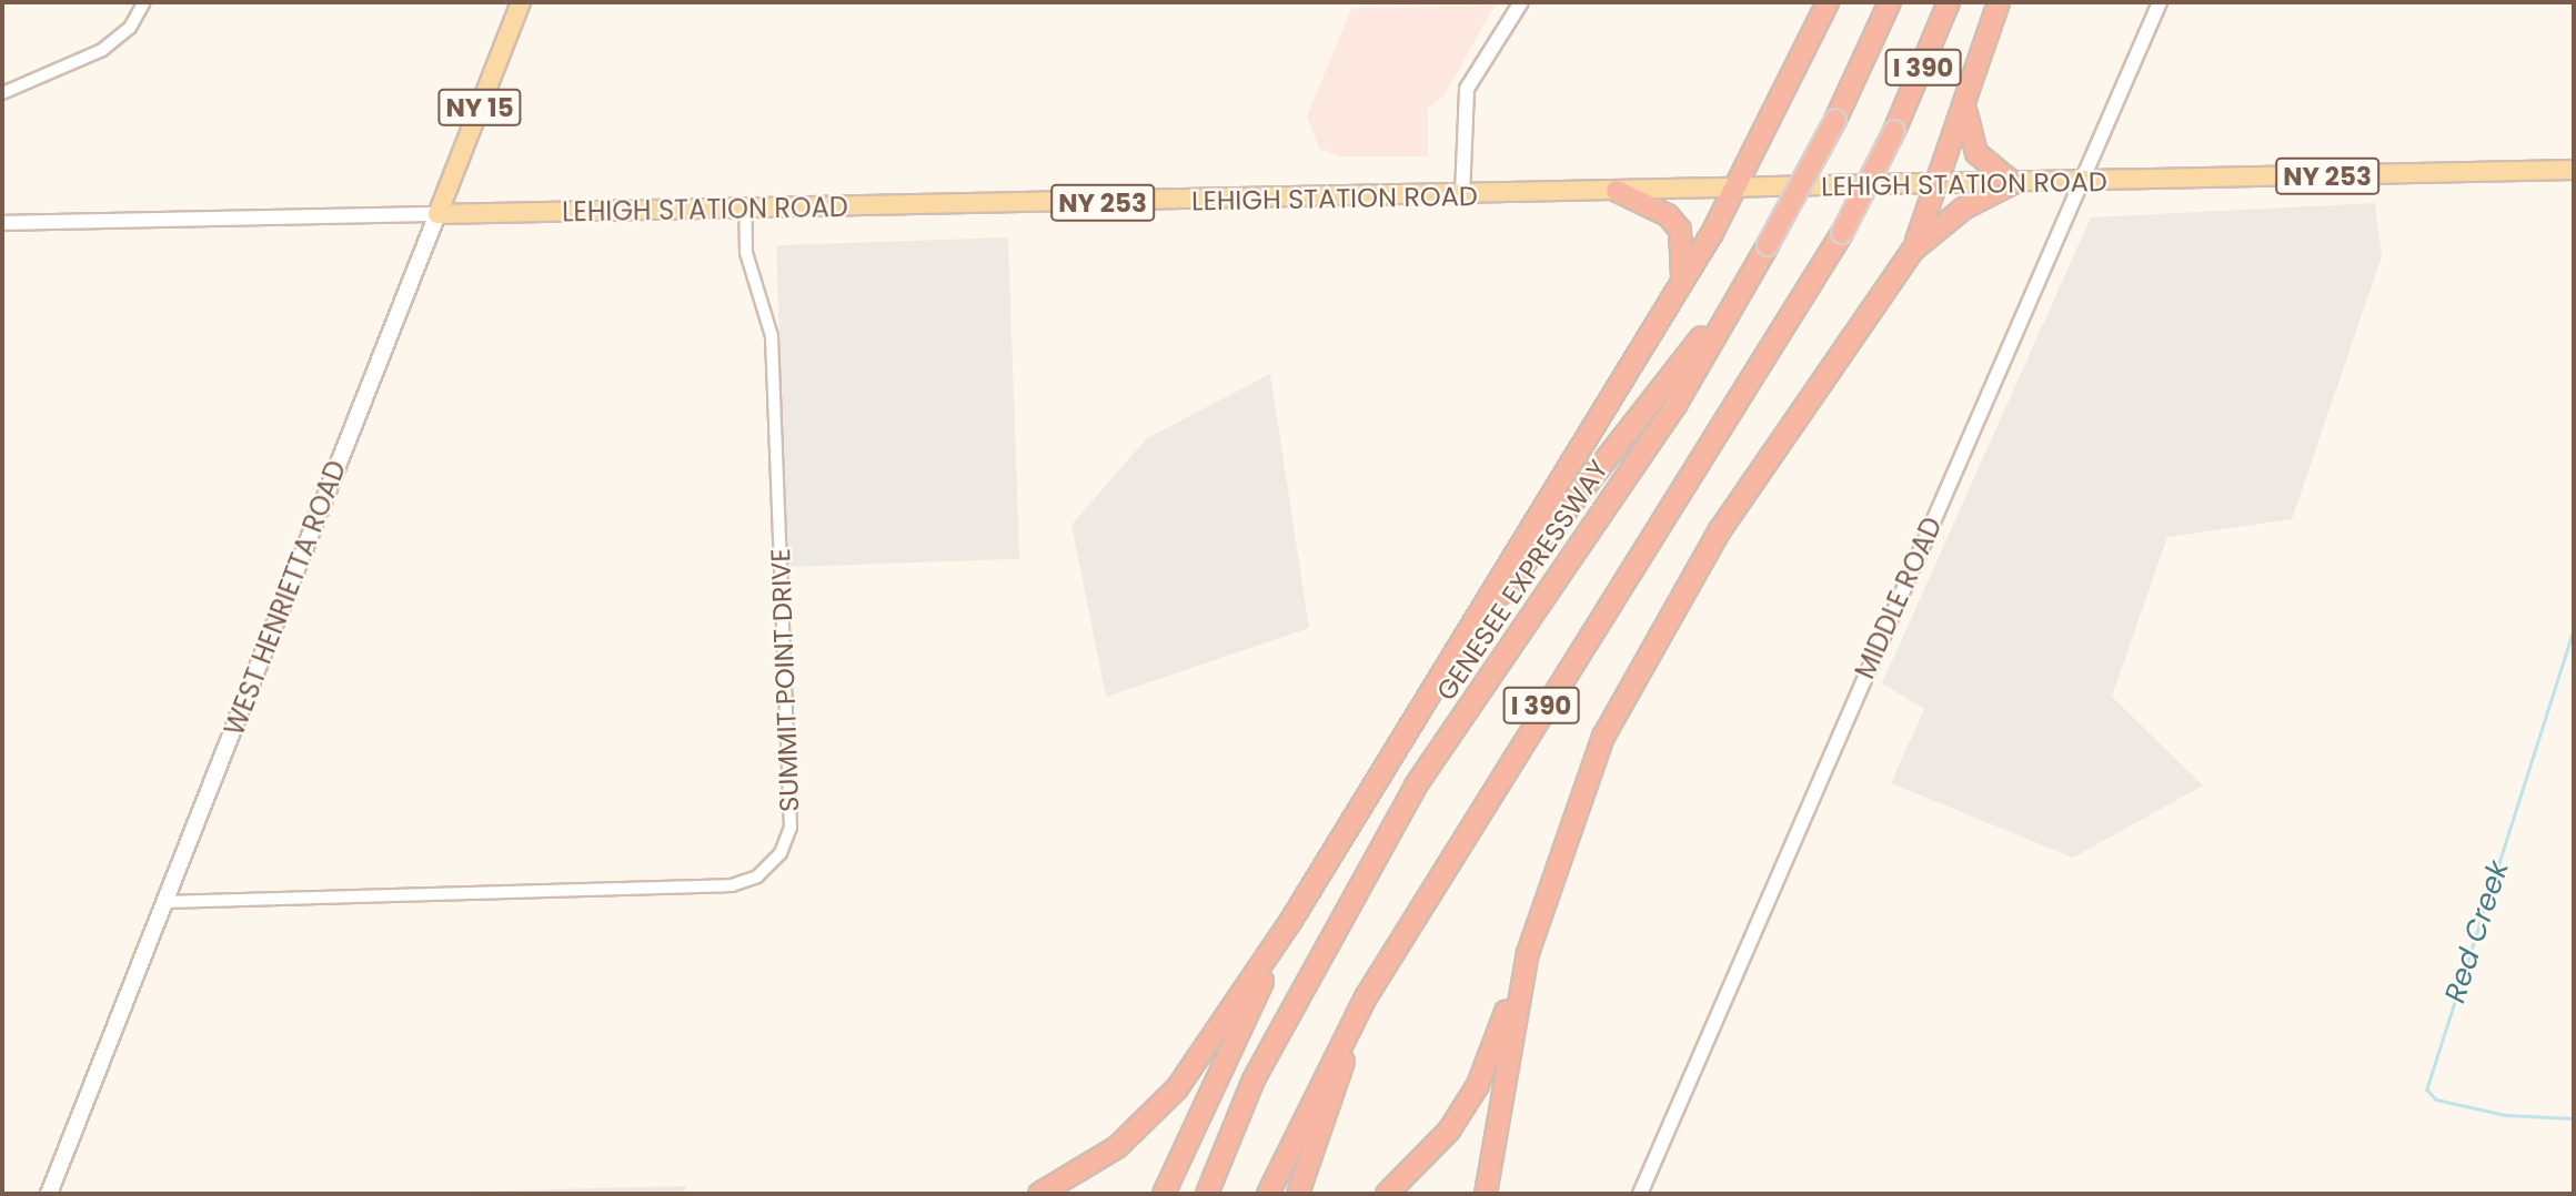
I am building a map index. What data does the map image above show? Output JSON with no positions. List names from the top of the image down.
{
  "streets": {
    "highway": ["I 390", "GENESEE EXPRESSWAY"],
    "main road": [
      "NY 15",
      "NY 253",
      "LEHIGH STATION ROAD",
      "WEST HENRIETTA ROAD"
    ],
    "street": ["MIDDLE ROAD", "SUMMIT POINT DRIVE"]
  },
  "crossings": [
    ["LEHIGH STATION ROAD", "WEST HENRIETTA ROAD"],
    ["LEHIGH STATION ROAD", "MIDDLE ROAD"],
    ["LEHIGH STATION ROAD", "SUMMIT POINT DRIVE"],
    ["WEST HENRIETTA ROAD", "SUMMIT POINT DRIVE"]
  ],
  "water": ["Red Creek"]
}
